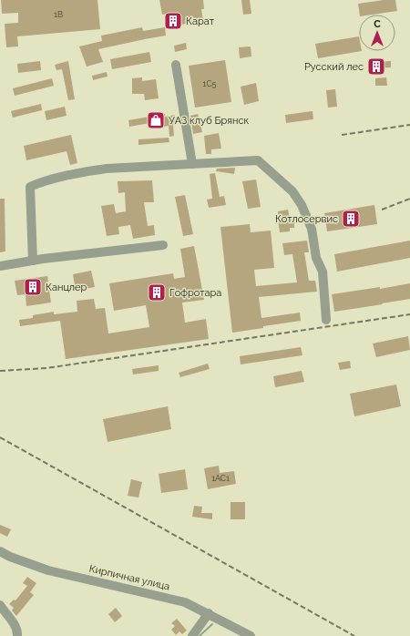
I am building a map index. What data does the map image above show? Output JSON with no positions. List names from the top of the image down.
{
  "streets": {
    "street": ["Кирпичная улица"]
  },
  "places": {
    "building": [
      "Карат",
      "Русский лес",
      "Котлосервис",
      "Канцлер",
      "Гофротара"
    ],
    "shop": ["УАЗ клуб Брянск"]
  },
  "house_numbers": ["1В", "1С5", "1АС1"],
  "north": "top"
}
